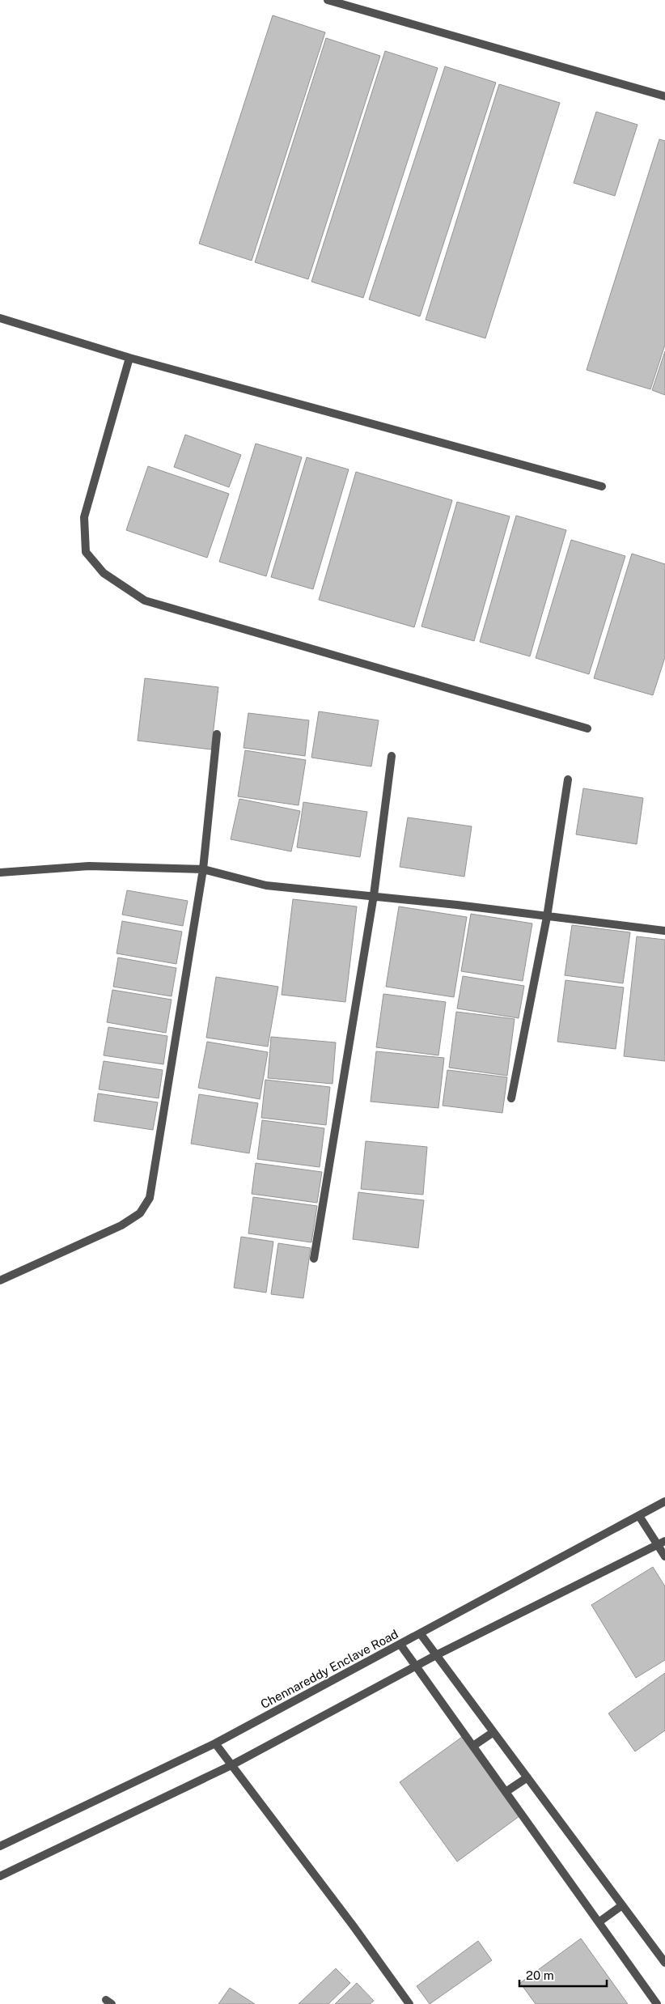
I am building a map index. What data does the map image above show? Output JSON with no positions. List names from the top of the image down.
{
  "streets": {
    "street": ["Chennareddy Enclave Road"]
  },
  "scale_bar": "20 m"
}
